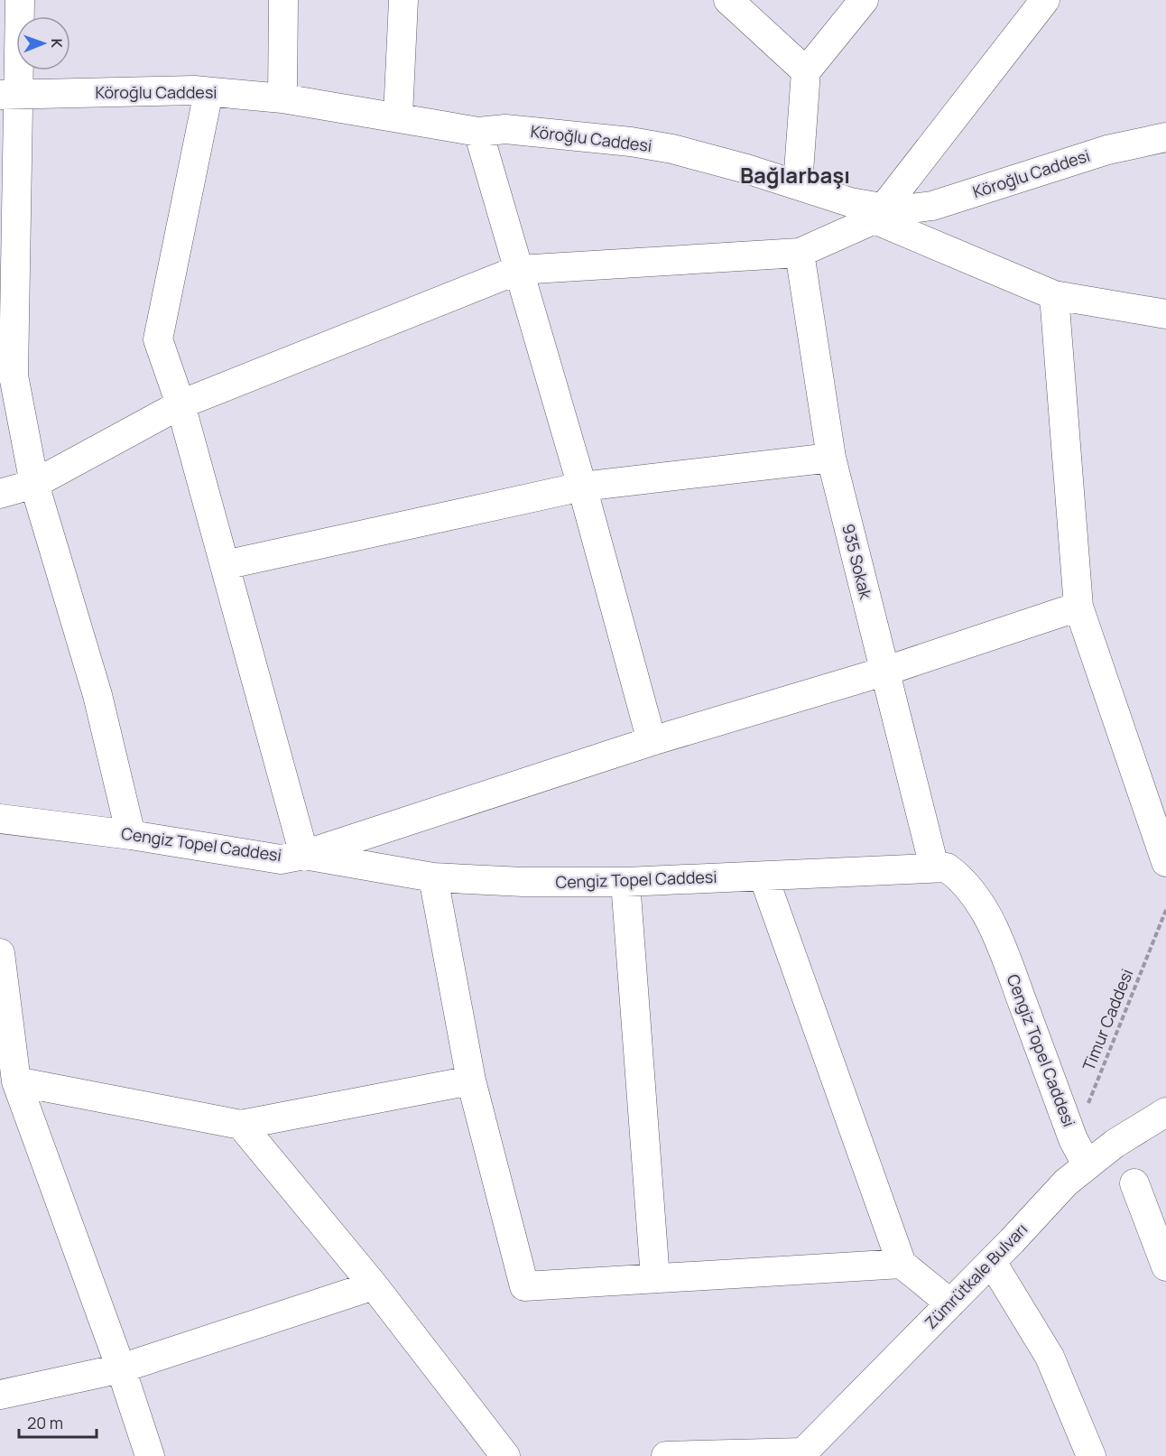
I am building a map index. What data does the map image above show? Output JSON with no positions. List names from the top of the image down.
{
  "streets": {
    "street": [
      "Köroğlu Caddesi",
      "935 Sokak",
      "Cengiz Topel Caddesi",
      "Zümrütkale Bulvarı"
    ],
    "path": ["Timur Caddesi"]
  },
  "crossings": [
    ["935 Sokak", "Cengiz Topel Caddesi"],
    ["Cengiz Topel Caddesi", "Timur Caddesi"],
    ["Cengiz Topel Caddesi", "Zümrütkale Bulvarı"]
  ],
  "districts": ["Bağlarbaşı"],
  "scale_bar": "20 m",
  "north": "right"
}
